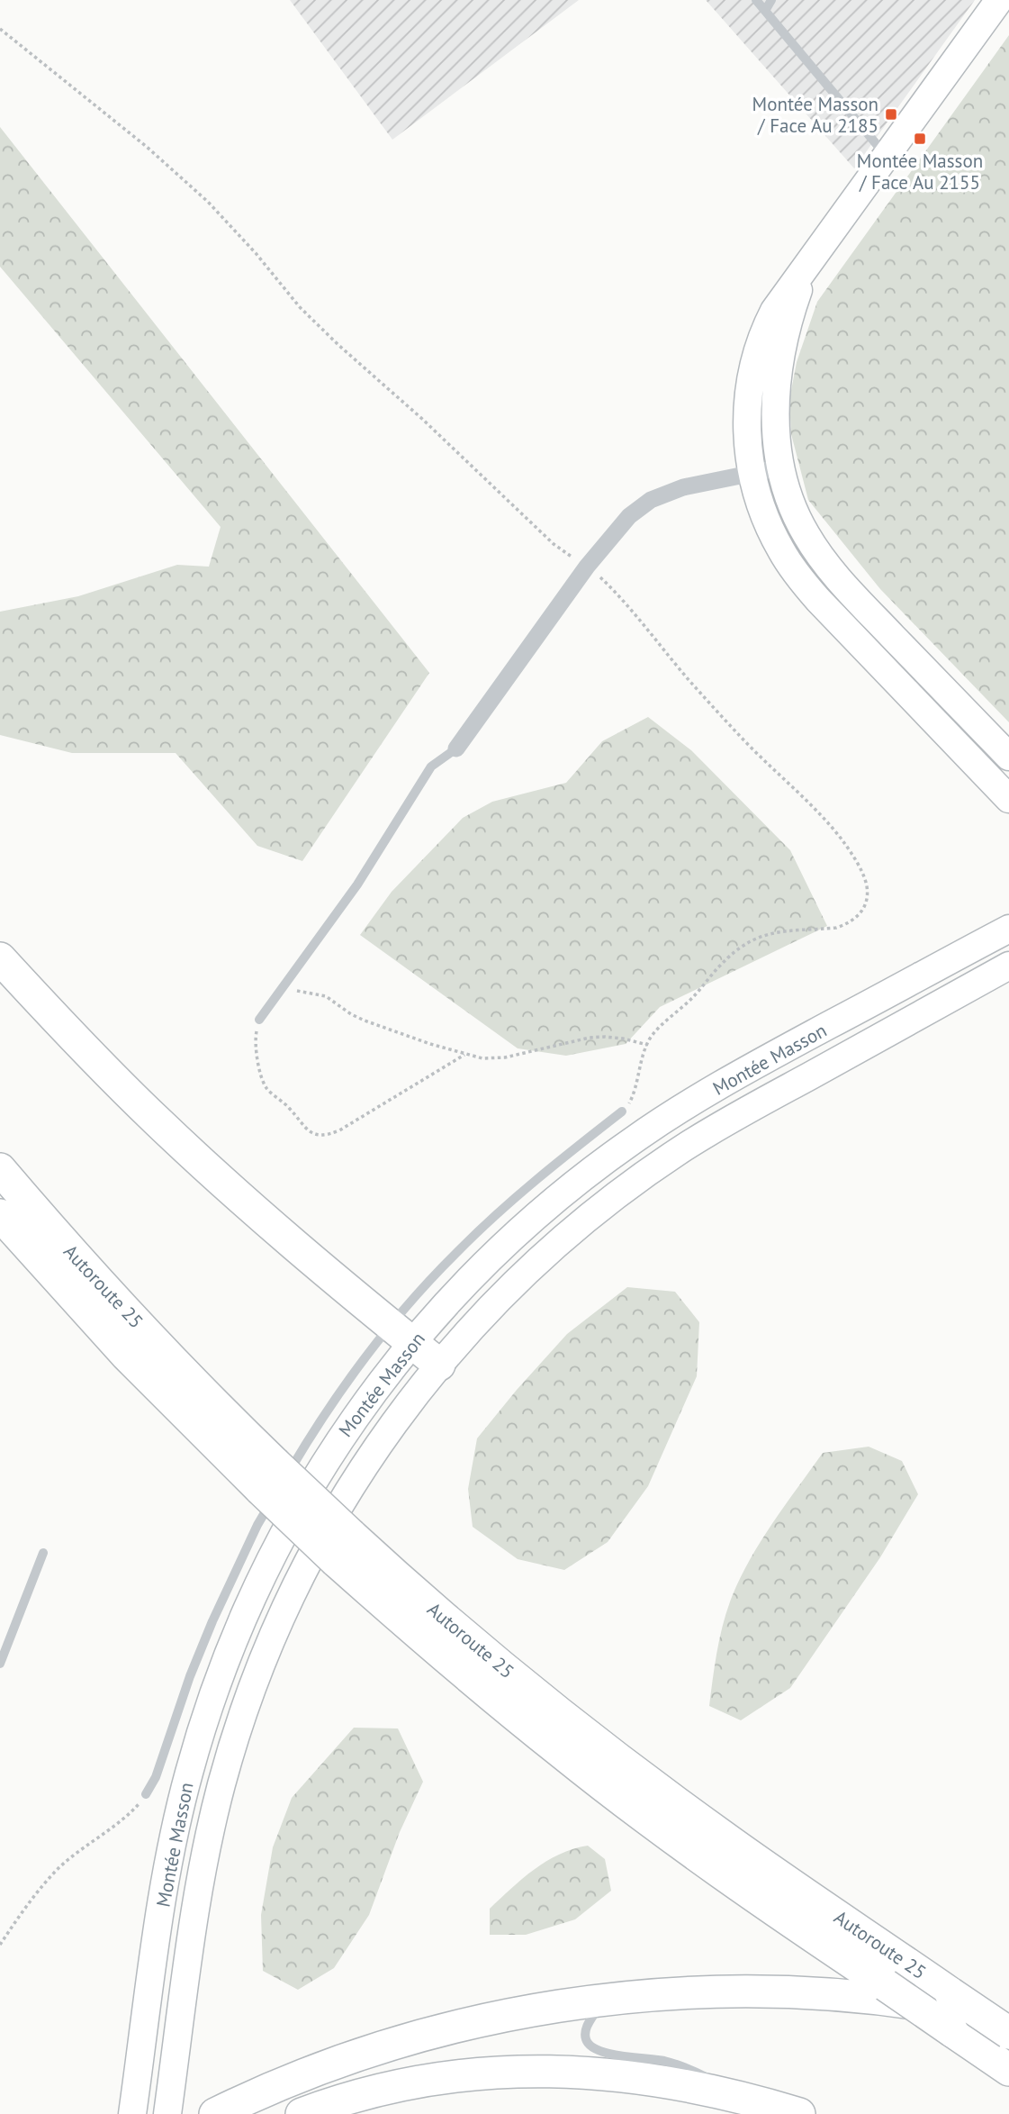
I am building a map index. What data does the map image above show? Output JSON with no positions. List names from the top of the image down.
{
  "streets": {
    "highway": ["Autoroute 25"],
    "main road": ["Montée Masson"]
  },
  "places": {
    "transit": ["Montée Masson / Face Au 2185", "Montée Masson / Face Au 2155"]
  }
}
